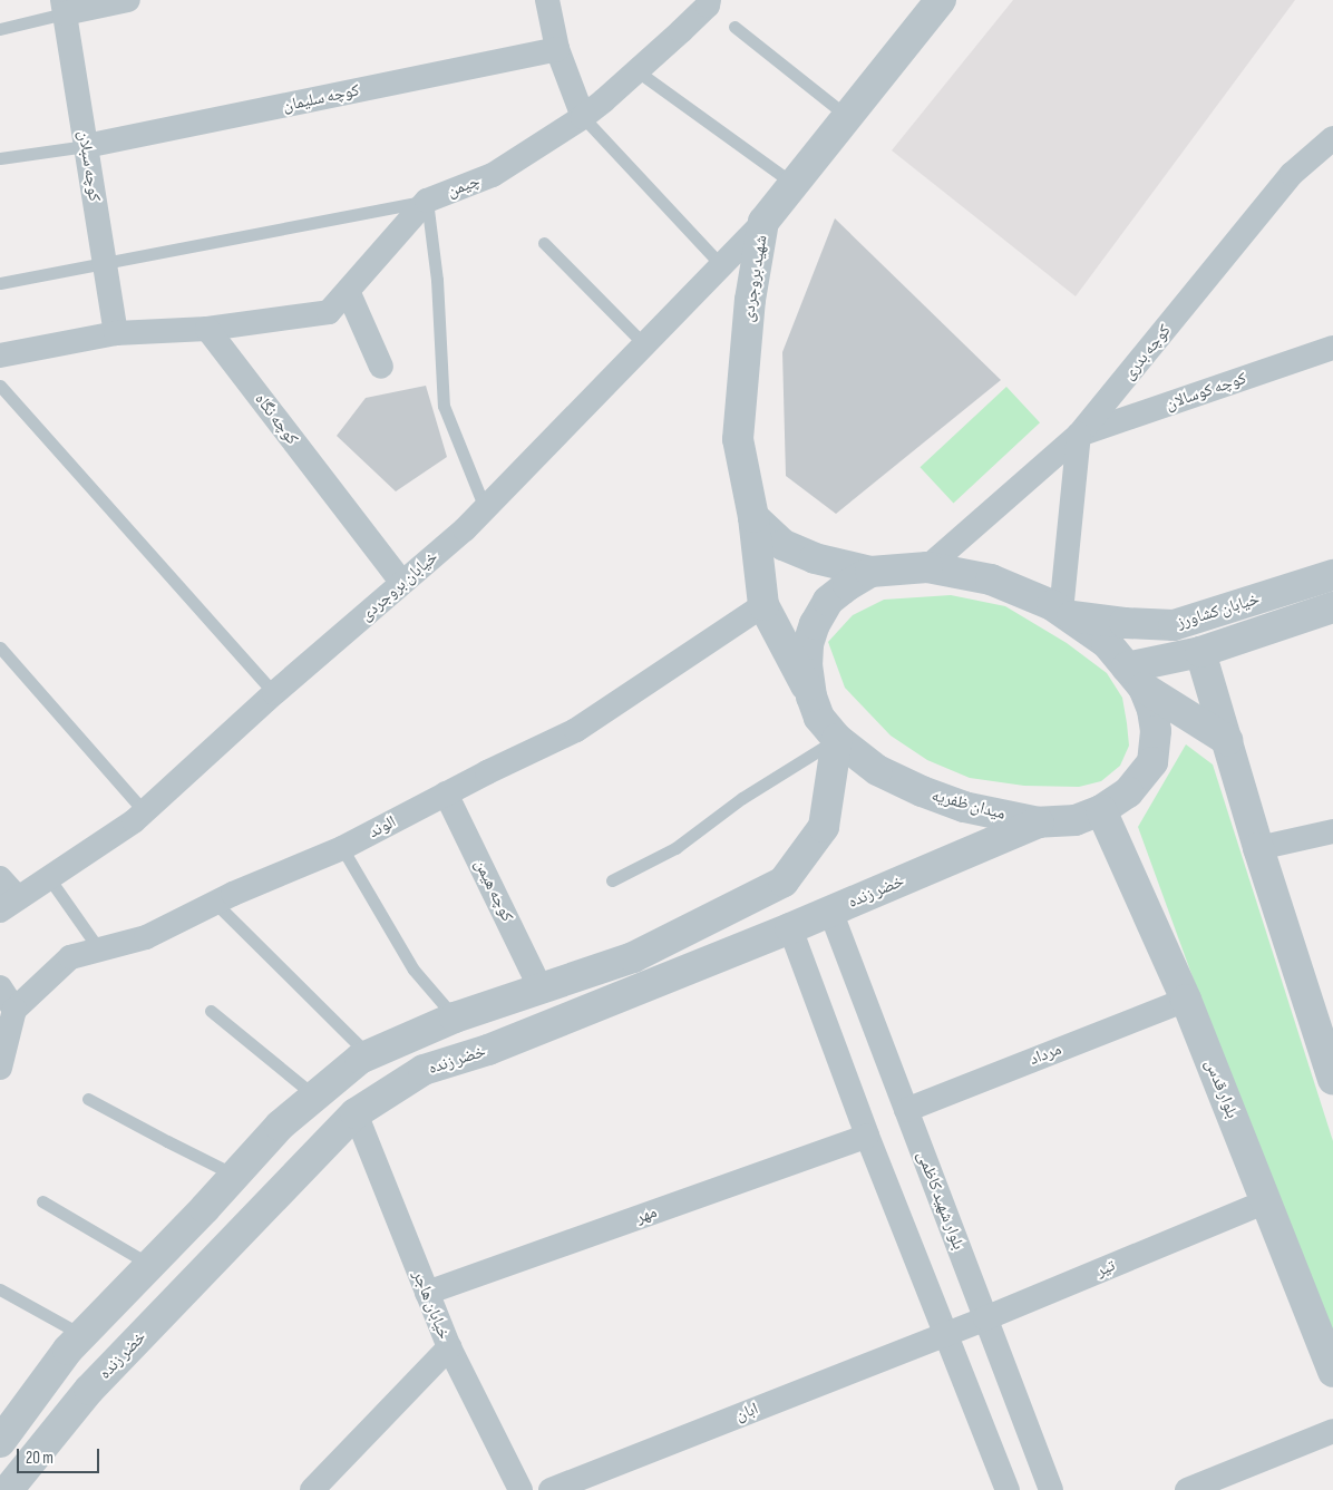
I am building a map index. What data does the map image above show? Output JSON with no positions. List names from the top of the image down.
{
  "streets": {
    "street": [
      "کوچه سلیمان",
      "کوچه سبلان",
      "چیمن",
      "شهید بروجردی",
      "کوچه بدری",
      "کوچه کوسالان",
      "کوچه نگاه",
      "خیابان بروجردی",
      "خیابان کشاورز",
      "میدان ظفریه",
      "الوند",
      "کوچه هیمن",
      "خضر زنده",
      "مرداد",
      "بلوار قدس",
      "بلوار شهید کاظمی",
      "مهر",
      "تیر",
      "خیابان هاجر",
      "ابان"
    ]
  },
  "crossings": [
    ["کوچه سلیمان", "کوچه سبلان"],
    ["چیمن", "کوچه نگاه"],
    ["شهید بروجردی", "خیابان بروجردی"],
    ["شهید بروجردی", "الوند"],
    ["کوچه بدری", "کوچه کوسالان"],
    ["کوچه نگاه", "خیابان بروجردی"],
    ["خیابان کشاورز", "میدان ظفریه"],
    ["میدان ظفریه", "خضر زنده"],
    ["میدان ظفریه", "بلوار قدس"],
    ["الوند", "کوچه هیمن"],
    ["خضر زنده", "بلوار شهید کاظمی"],
    ["خضر زنده", "خیابان هاجر"],
    ["مرداد", "بلوار قدس"],
    ["مرداد", "بلوار شهید کاظمی"],
    ["بلوار قدس", "تیر"],
    ["بلوار شهید کاظمی", "تیر"],
    ["مهر", "خیابان هاجر"],
    ["تیر", "ابان"]
  ],
  "scale_bar": "20 m"
}
